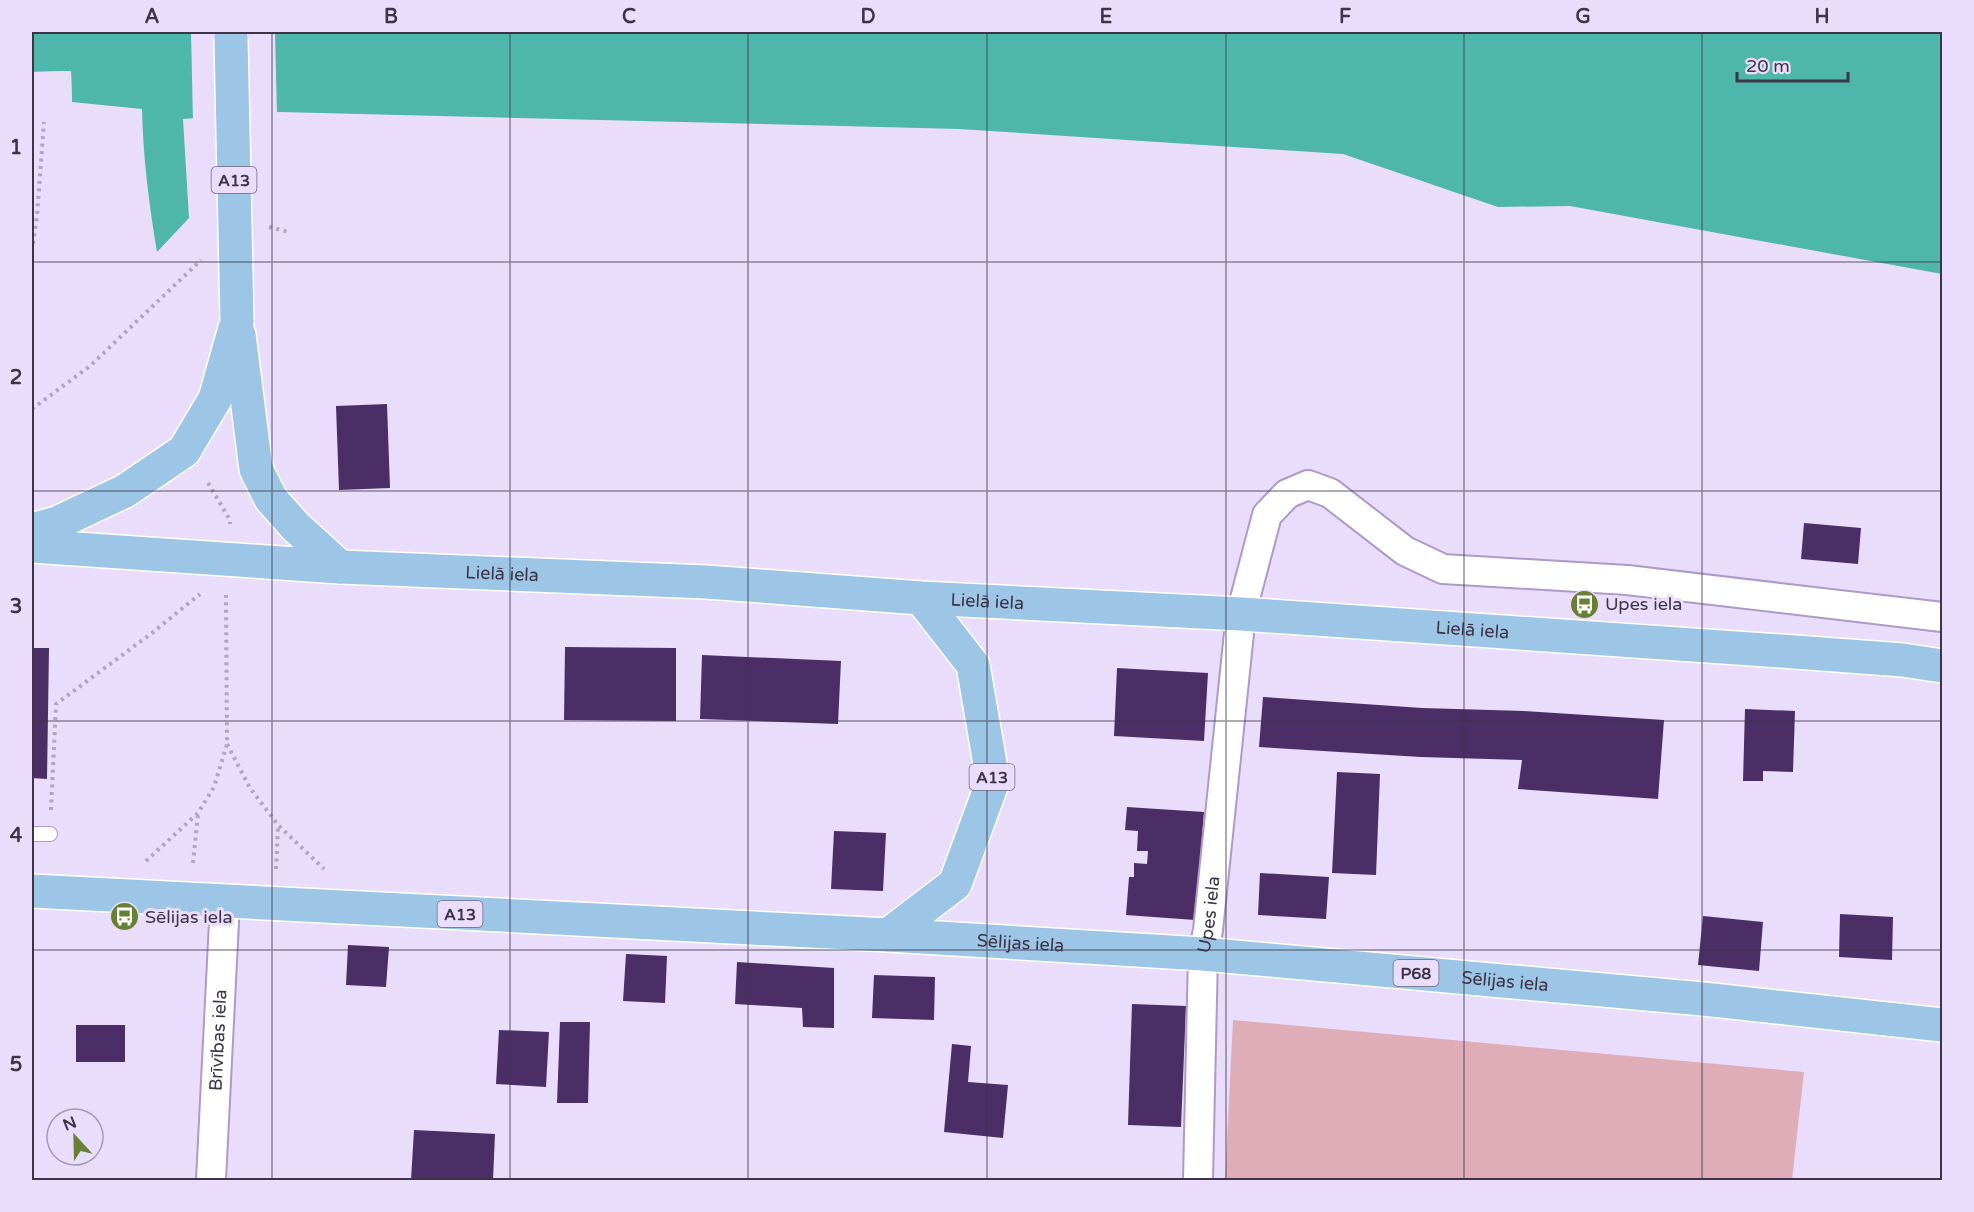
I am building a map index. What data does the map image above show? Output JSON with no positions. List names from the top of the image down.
{
  "streets": {
    "main road": [
      "A13",
      "Lielā iela",
      "Sēlijas iela",
      "P68"
    ],
    "street": ["Upes iela", "Brīvības iela"]
  },
  "crossings": [
    ["A13", "Lielā iela"],
    ["A13", "Sēlijas iela"],
    ["Lielā iela", "Upes iela"],
    ["Upes iela", "Sēlijas iela"],
    ["Sēlijas iela", "Brīvības iela"]
  ],
  "places": {
    "bus stop": ["Upes iela", "Sēlijas iela"]
  },
  "scale_bar": "20 m",
  "north": "top",
  "grid": {
    "columns": [
      "A",
      "B",
      "C",
      "D",
      "E",
      "F",
      "G",
      "H"
    ],
    "rows": [
      "1",
      "2",
      "3",
      "4",
      "5"
    ]
  }
}
